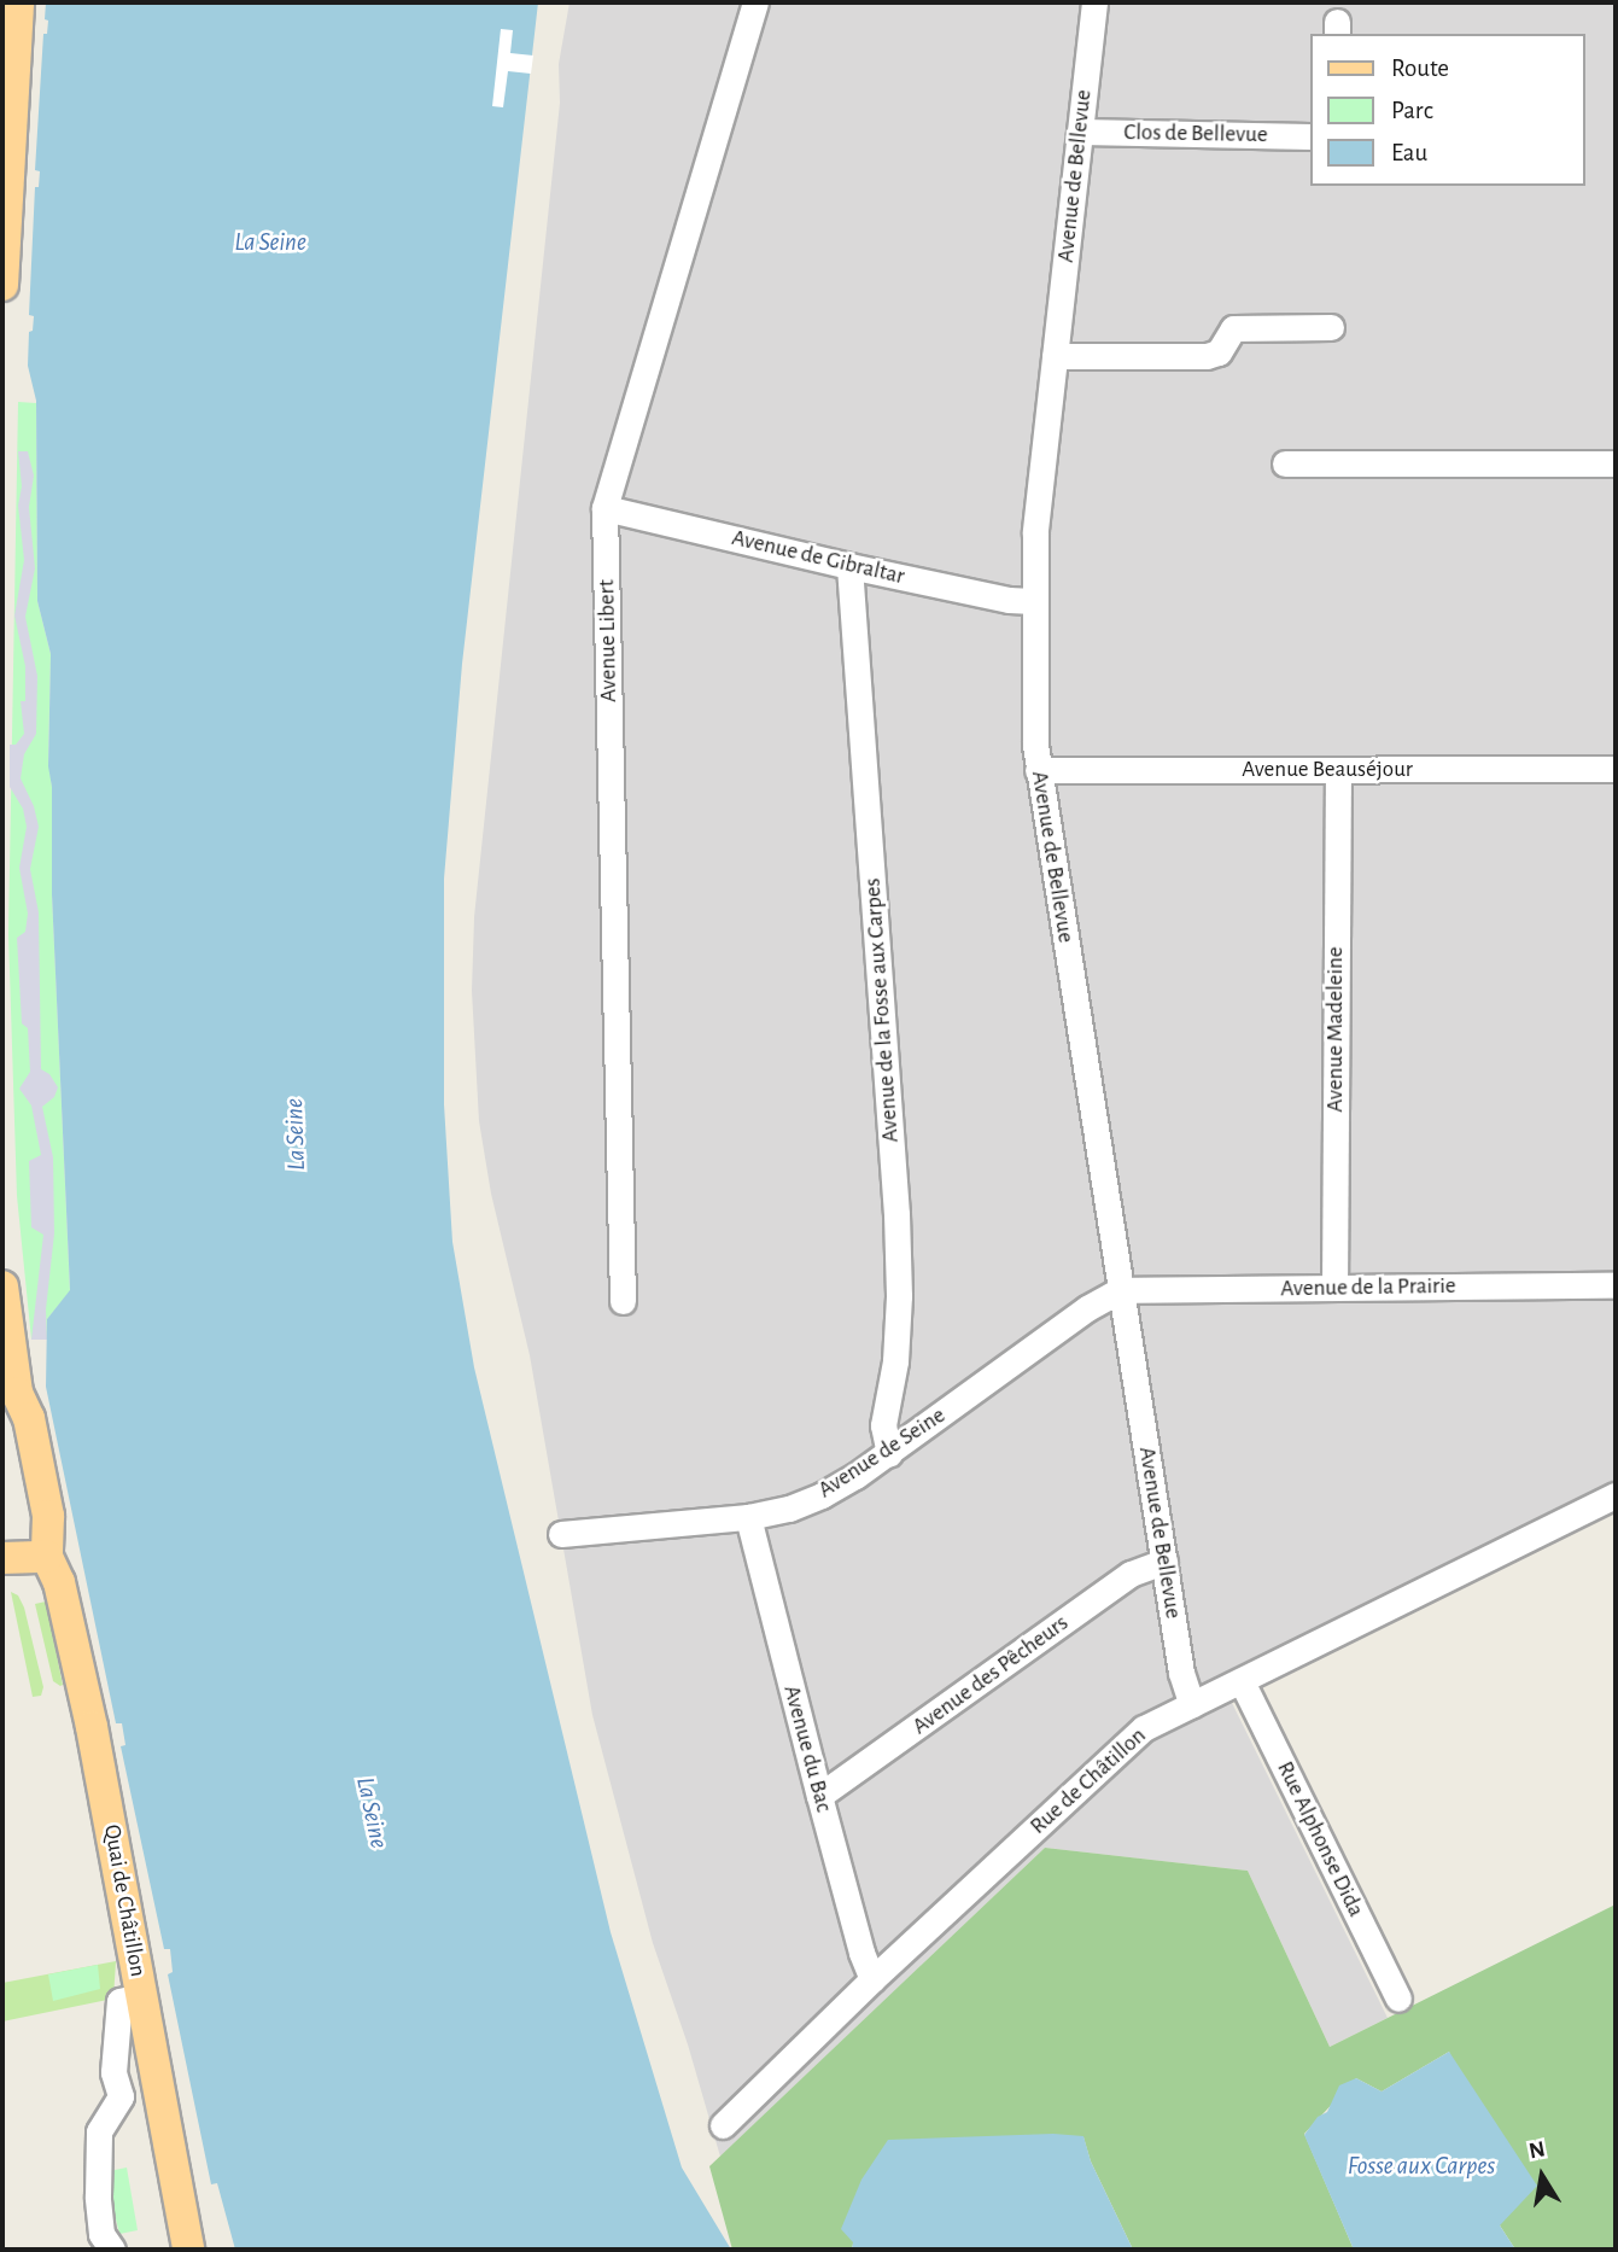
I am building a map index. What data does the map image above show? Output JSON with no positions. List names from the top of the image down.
{
  "streets": {
    "main road": ["Quai de Châtillon"],
    "street": [
      "Clos de Bellevue",
      "Avenue de Bellevue",
      "Avenue de Gibraltar",
      "Avenue Libert",
      "Avenue Beauséjour",
      "Avenue de la Fosse aux Carpes",
      "Avenue Madeleine",
      "Avenue de la Prairie",
      "Avenue de Seine",
      "Avenue des Pêcheurs",
      "Avenue du Bac",
      "Rue de Châtillon",
      "Rue Alphonse Dida"
    ]
  },
  "crossings": [
    ["Clos de Bellevue", "Avenue de Bellevue"],
    ["Avenue de Bellevue", "Avenue de Gibraltar"],
    ["Avenue de Bellevue", "Avenue Beauséjour"],
    ["Avenue de Bellevue", "Avenue de la Prairie"],
    ["Avenue de Bellevue", "Avenue de Seine"],
    ["Avenue de Bellevue", "Avenue des Pêcheurs"],
    ["Avenue de Bellevue", "Rue de Châtillon"],
    ["Avenue de Gibraltar", "Avenue Libert"],
    ["Avenue de Gibraltar", "Avenue de la Fosse aux Carpes"],
    ["Avenue Beauséjour", "Avenue Madeleine"],
    ["Avenue de la Fosse aux Carpes", "Avenue de Seine"],
    ["Avenue Madeleine", "Avenue de la Prairie"],
    ["Avenue de la Prairie", "Avenue de Seine"],
    ["Avenue de Seine", "Avenue du Bac"],
    ["Avenue des Pêcheurs", "Avenue du Bac"],
    ["Avenue du Bac", "Rue de Châtillon"],
    ["Rue de Châtillon", "Rue Alphonse Dida"]
  ],
  "water": ["La Seine", "Fosse aux Carpes"],
  "legend": ["Route", "Parc", "Eau"],
  "north": "top"
}
